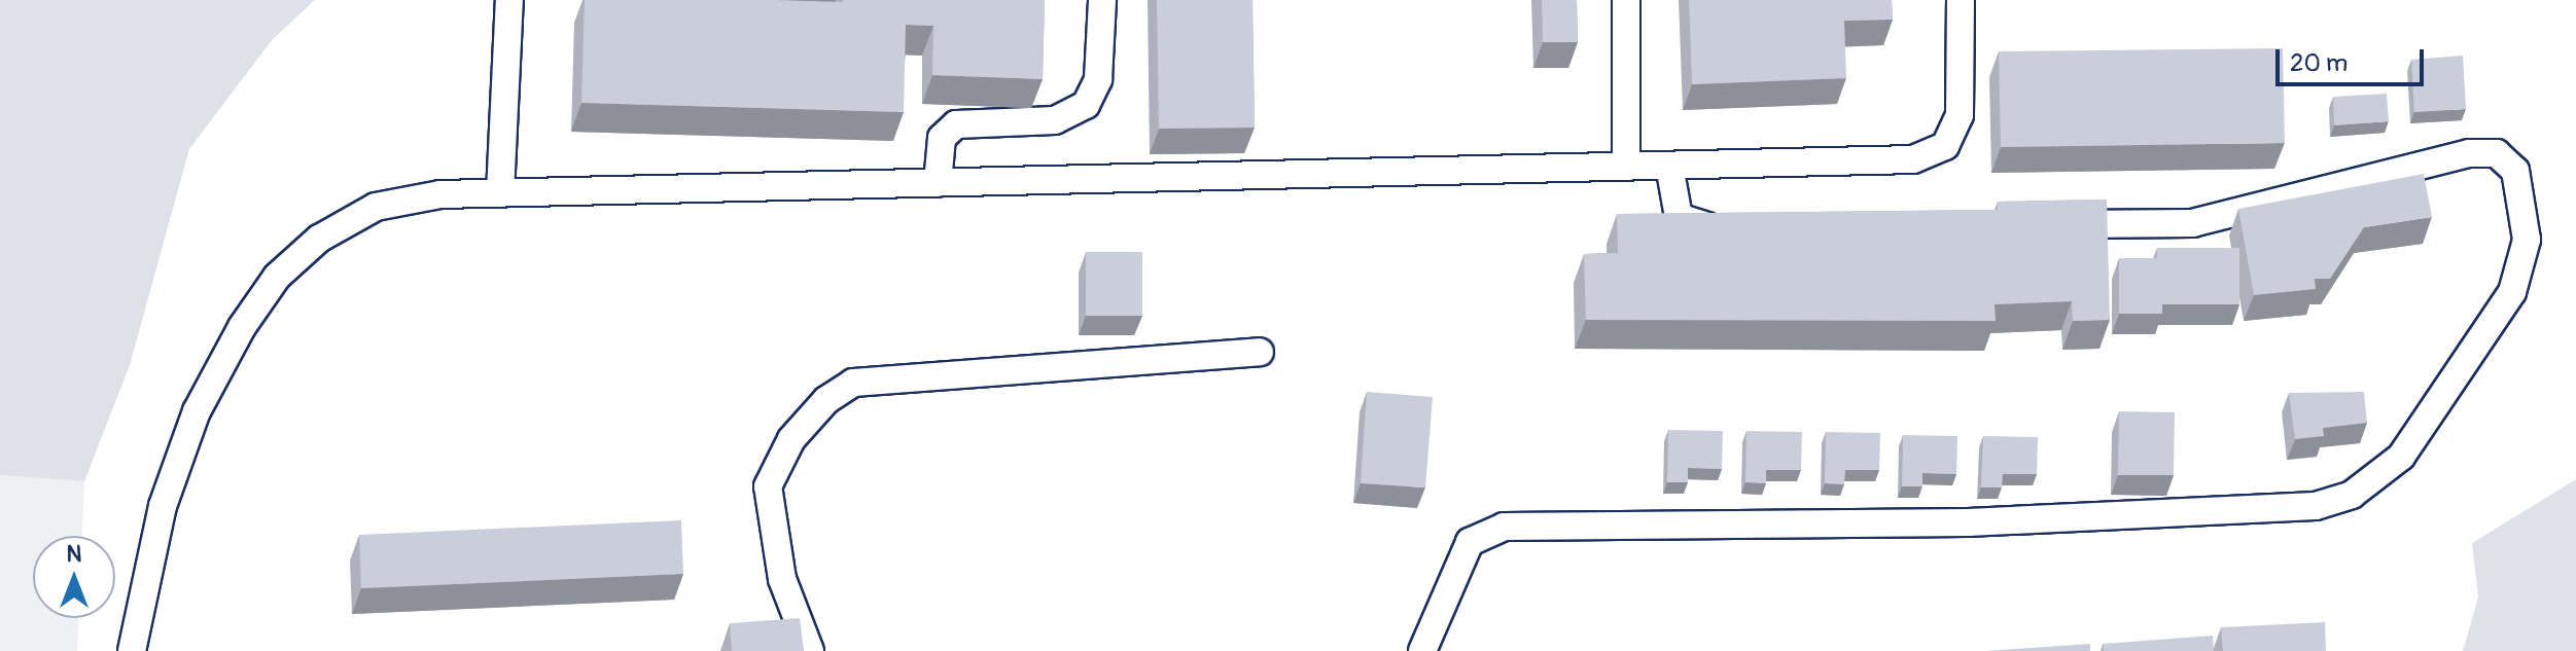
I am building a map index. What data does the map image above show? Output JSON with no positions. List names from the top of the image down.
{
  "scale_bar": "20 m",
  "north": "top"
}
